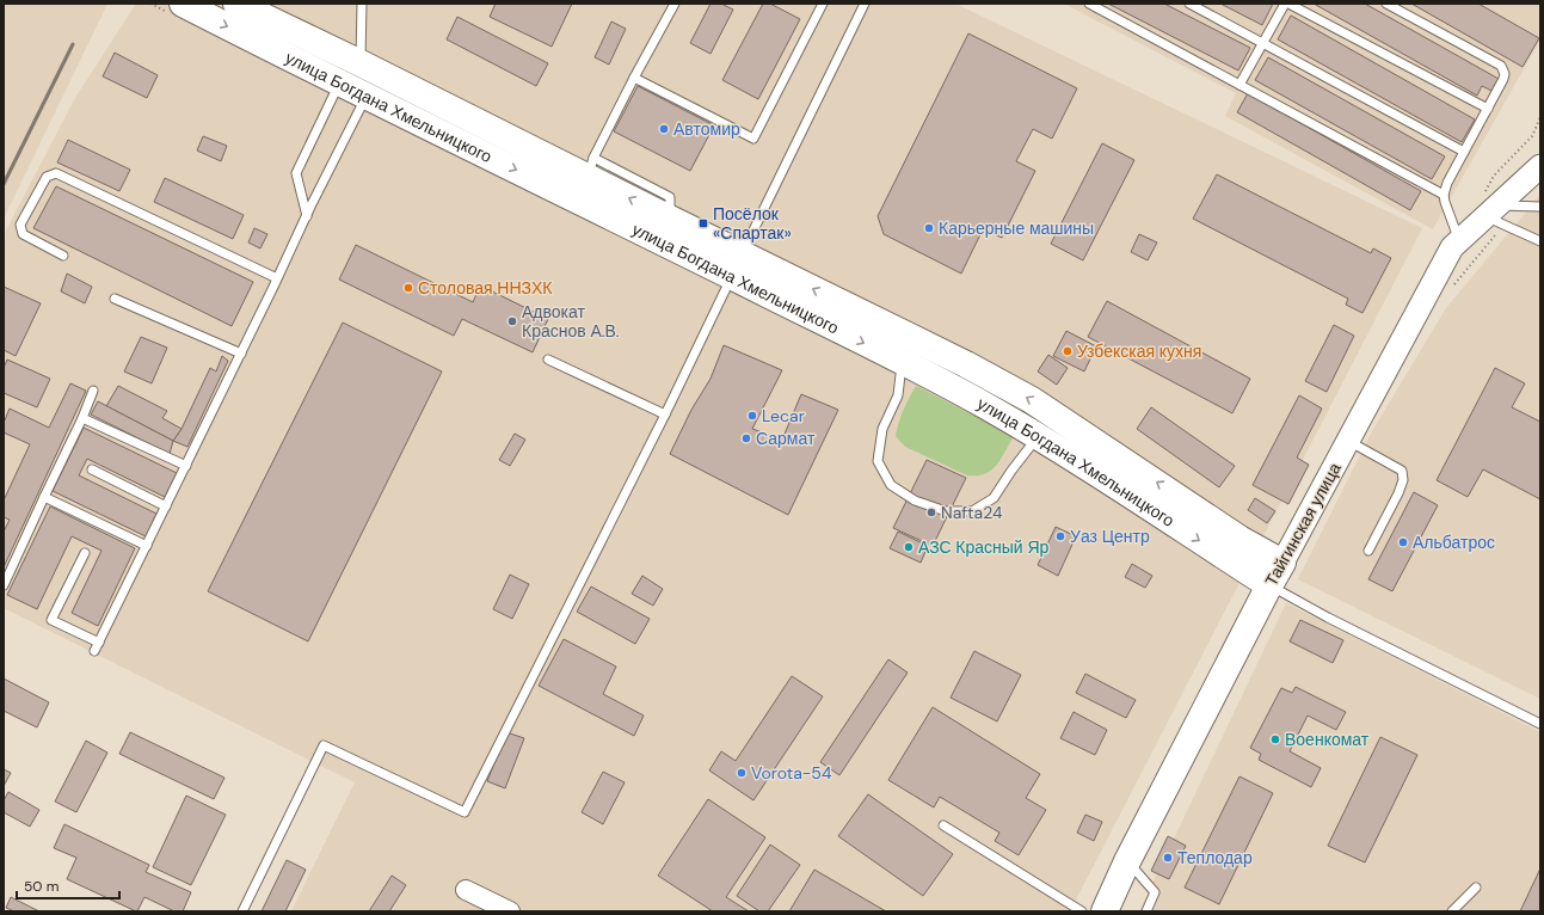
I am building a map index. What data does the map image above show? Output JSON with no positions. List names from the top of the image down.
{
  "streets": {
    "highway": ["улица Богдана Хмельницкого", "Тайгинская улица"]
  },
  "crossings": [
    ["улица Богдана Хмельницкого", "Тайгинская улица"]
  ],
  "places": {
    "other": [
      "Автомир",
      "Карьерные машины",
      "Столовая ННЗХК",
      "Адвокат Краснов А.В.",
      "Узбекская кухня",
      "Lecar",
      "Сармат",
      "Nafta24",
      "Уаз Центр",
      "Альбатрос",
      "АЗС Красный Яр",
      "Военкомат",
      "Vorota-54",
      "Теплодар"
    ],
    "transit": ["Посёлок «Спартак»"]
  },
  "scale_bar": "50 m"
}
